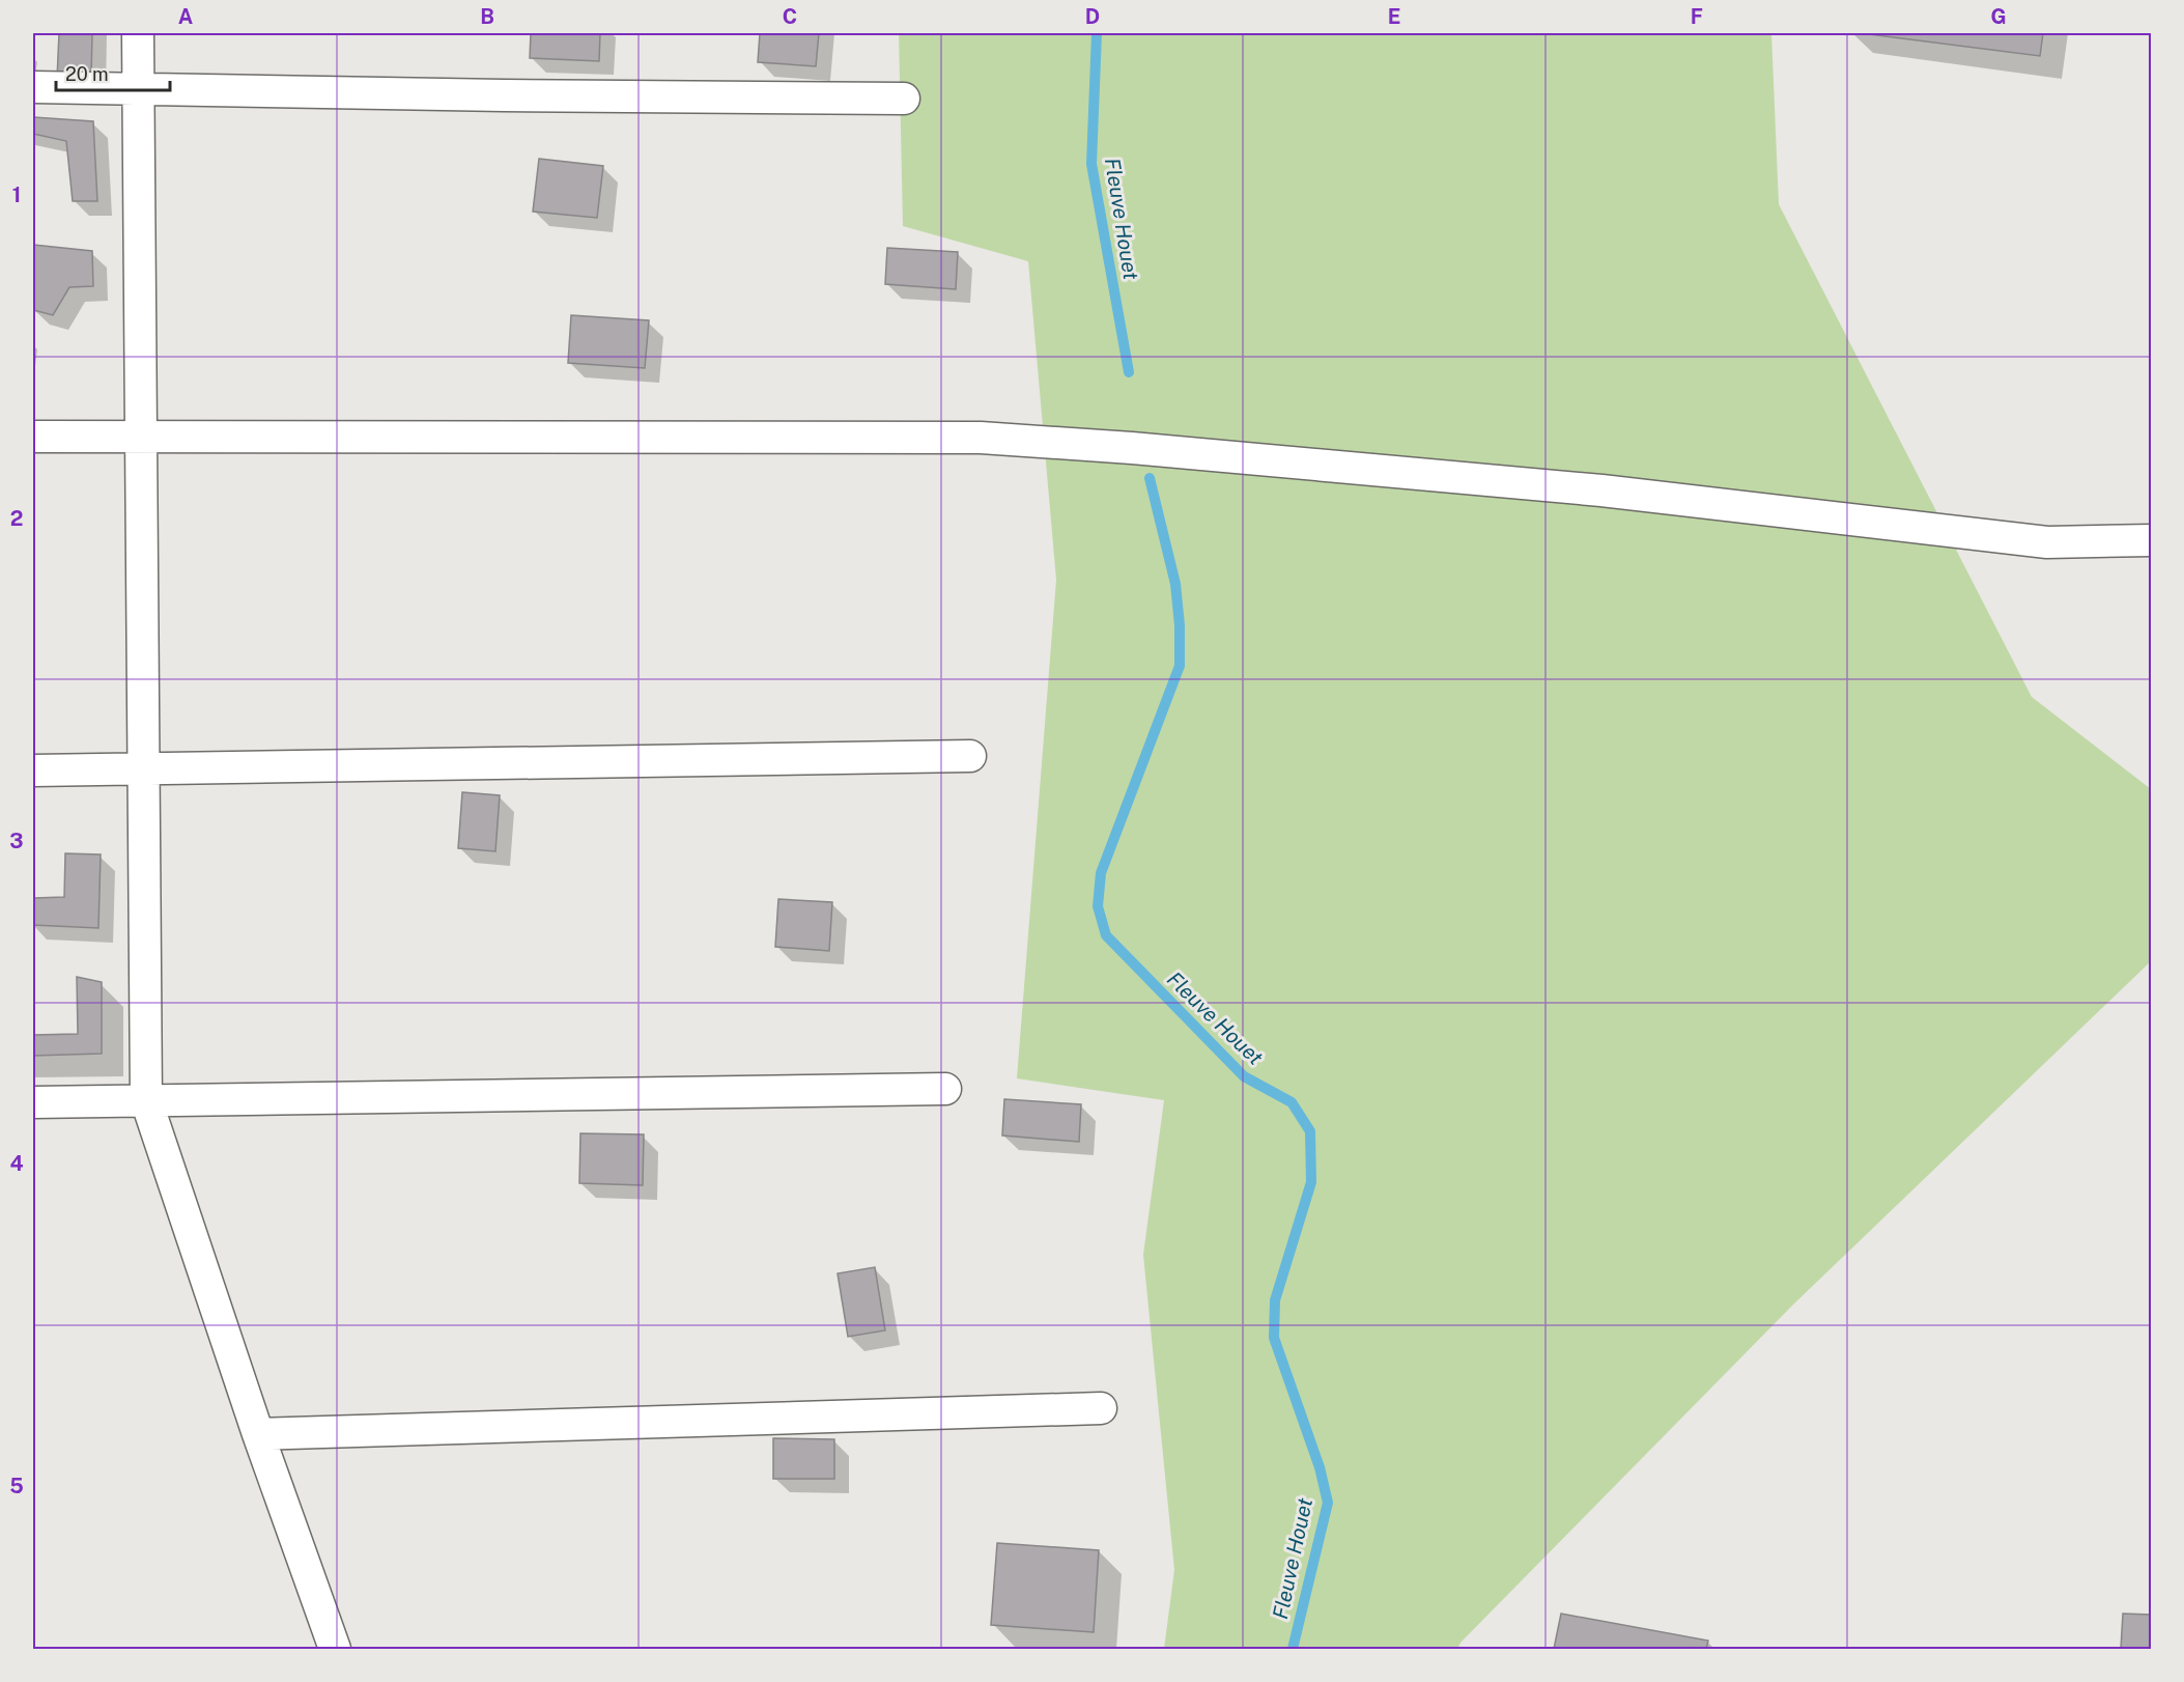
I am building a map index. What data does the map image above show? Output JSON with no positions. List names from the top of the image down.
{
  "water": ["Fleuve Houet"],
  "scale_bar": "20 m",
  "grid": {
    "columns": [
      "A",
      "B",
      "C",
      "D",
      "E",
      "F",
      "G"
    ],
    "rows": [
      "1",
      "2",
      "3",
      "4",
      "5"
    ]
  }
}
